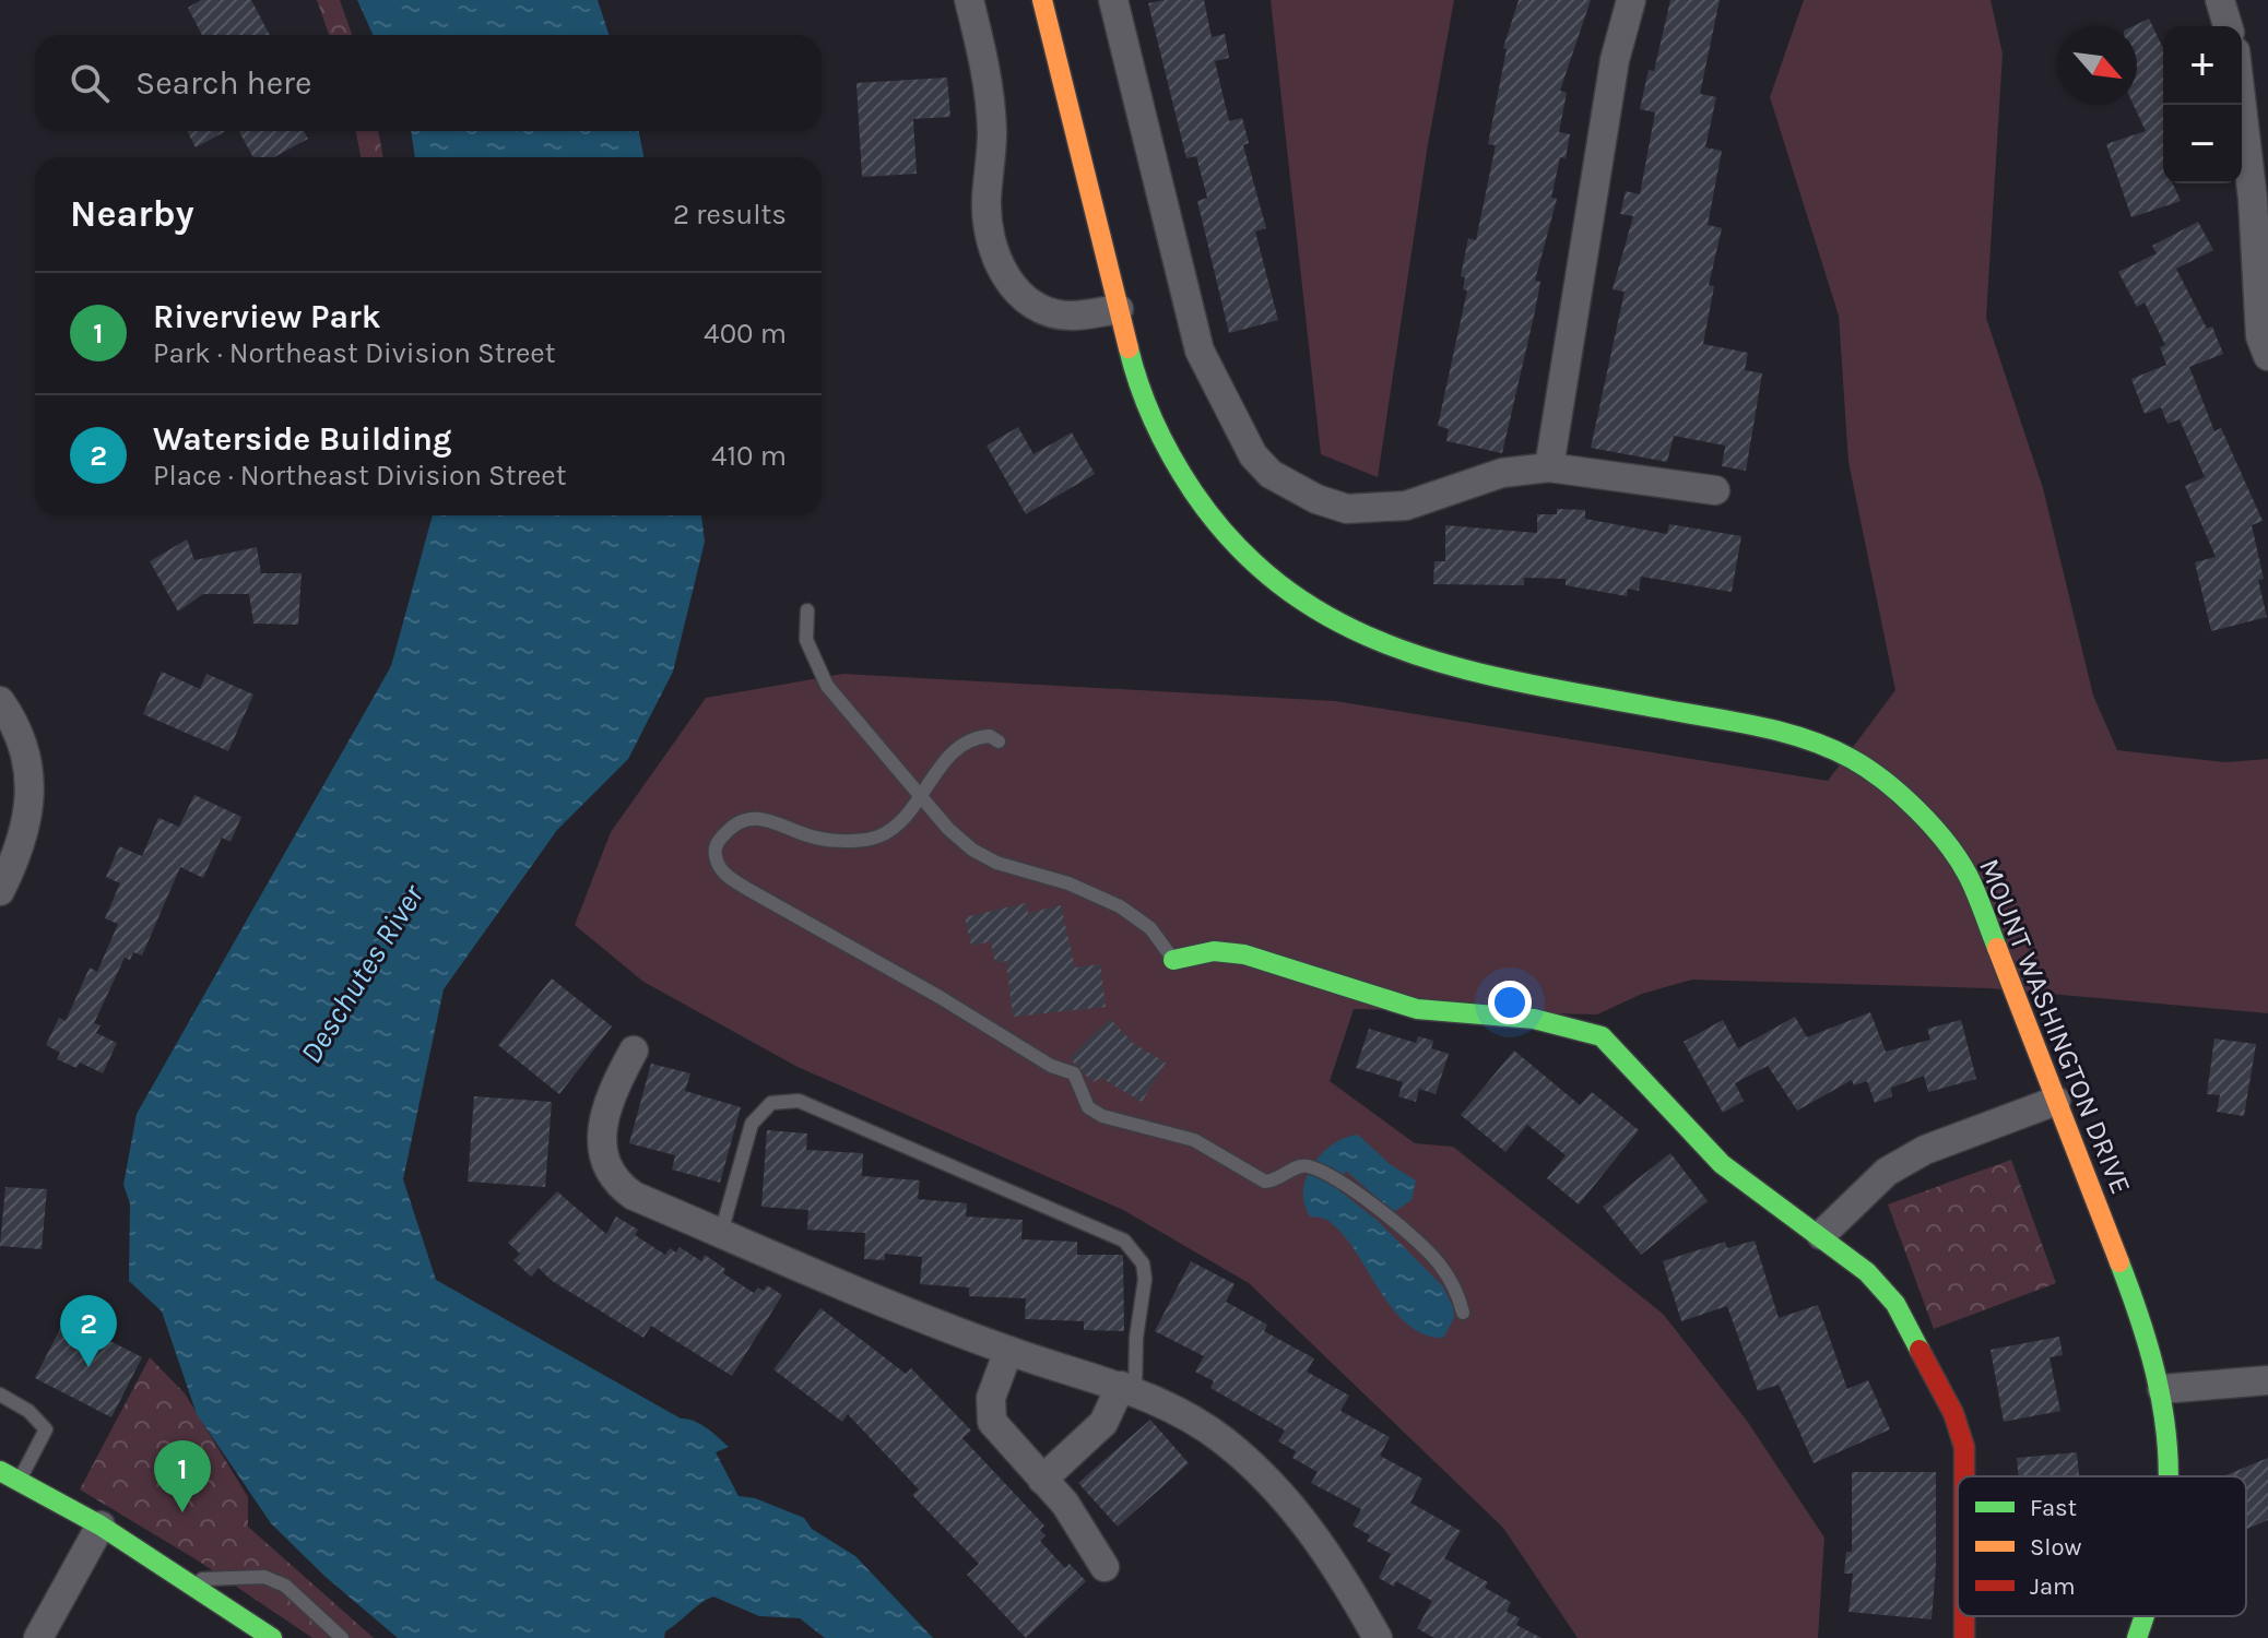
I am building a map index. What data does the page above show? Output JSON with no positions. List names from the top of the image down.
{
  "streets": {
    "main road": ["MOUNT WASHINGTON DRIVE"]
  },
  "water": ["Deschutes River"],
  "legend": ["Fast", "Slow", "Jam"],
  "north": "bottom right",
  "page": {
    "map_buttons": ["+", "−"],
    "search": "Search here",
    "heading": ["Nearby", "2 results"],
    "list": [
      {
        "mark": "1",
        "name": "Riverview Park",
        "note": "Park · Northeast Division Street",
        "value": "400 m"
      },
      {
        "mark": "2",
        "name": "Waterside Building",
        "note": "Place · Northeast Division Street",
        "value": "410 m"
      }
    ],
    "pins": ["2", "1"]
  }
}
